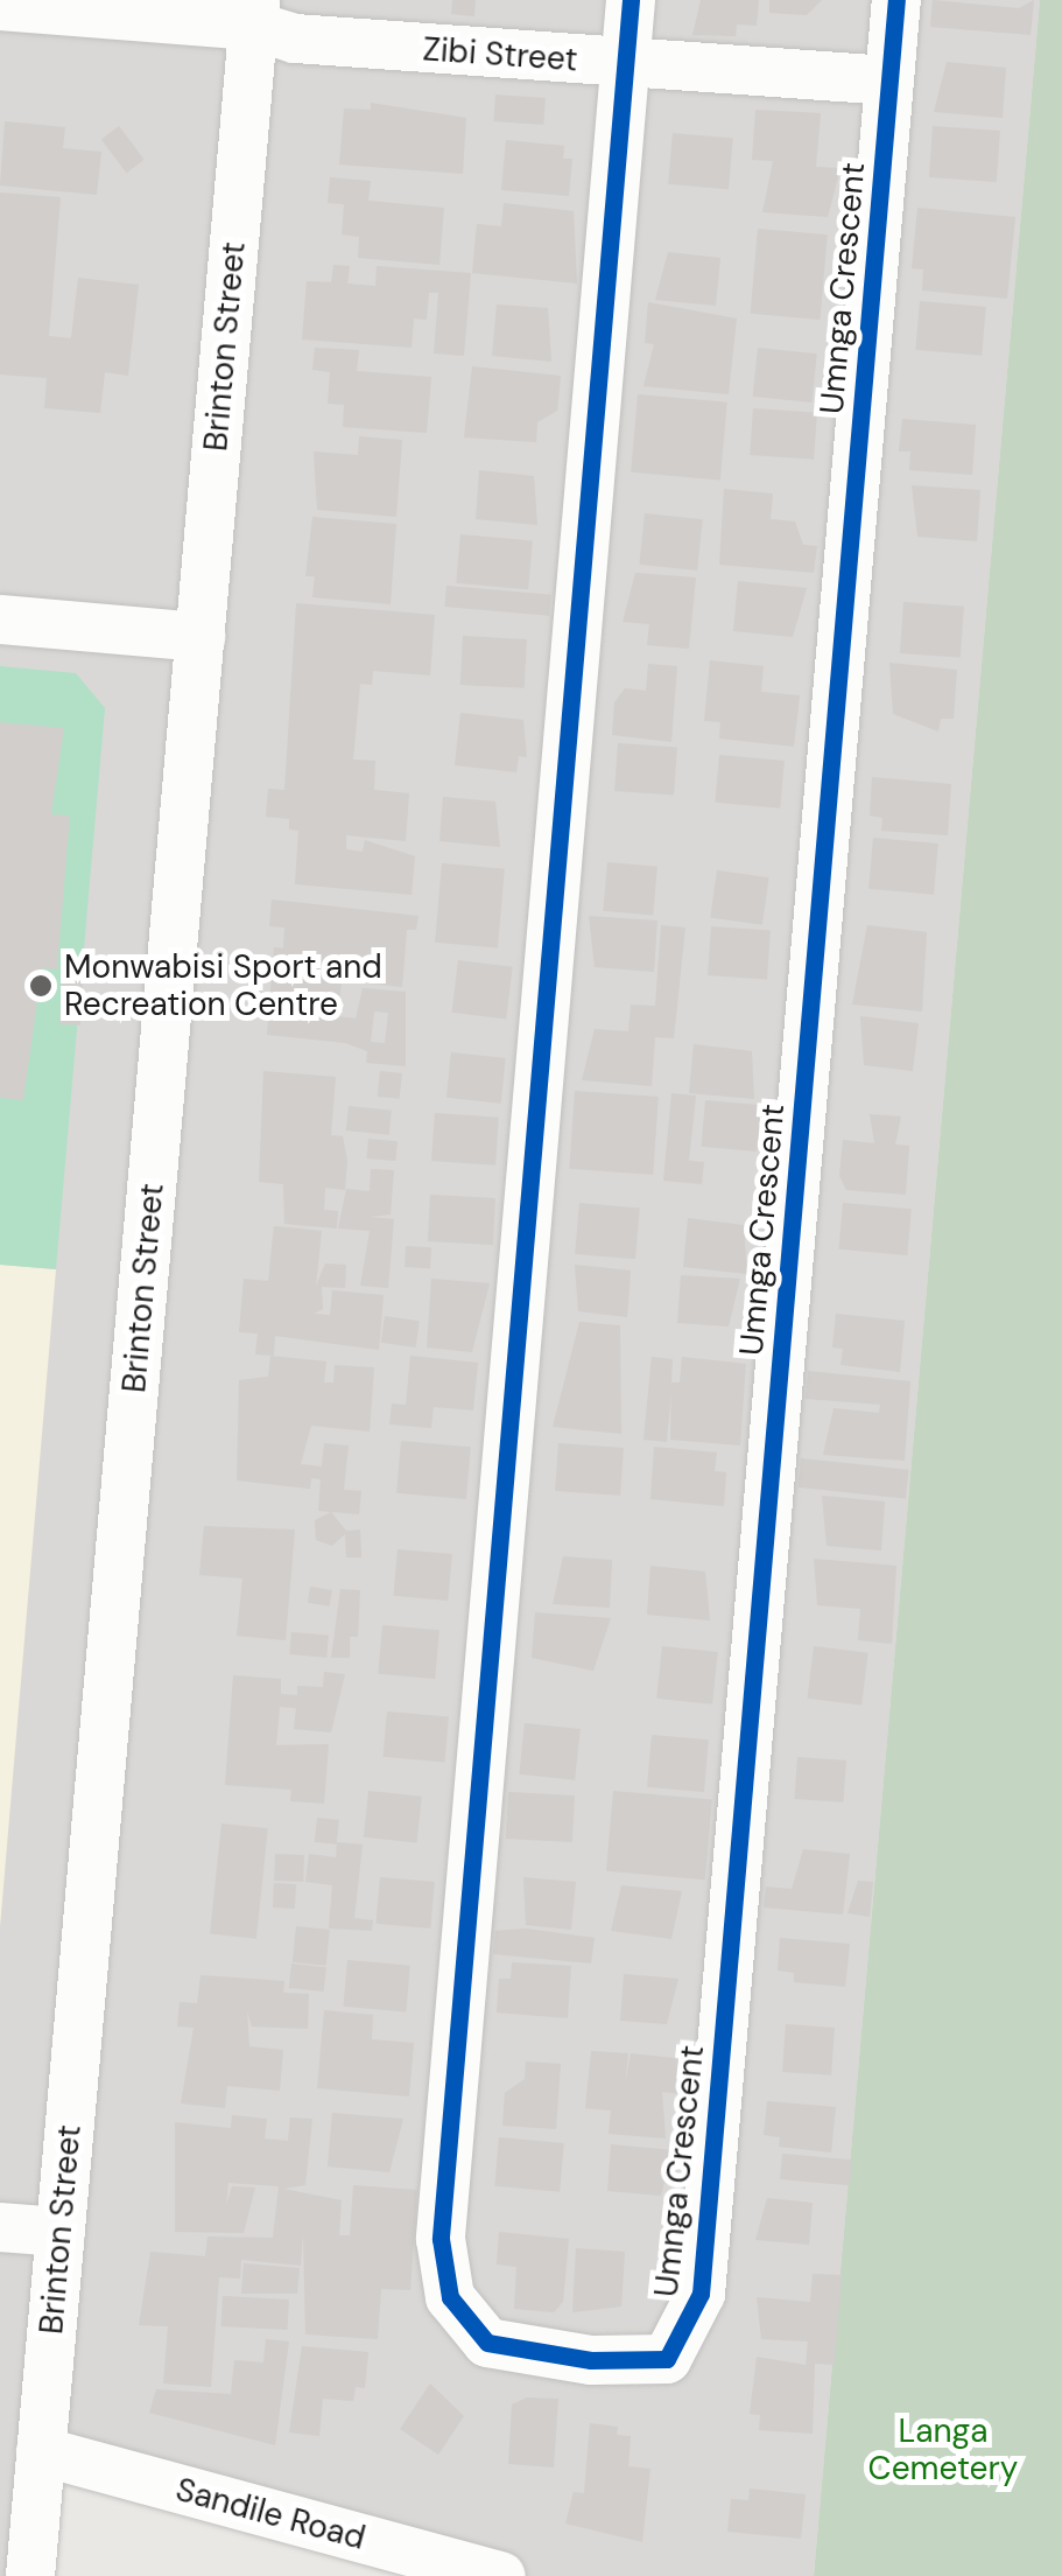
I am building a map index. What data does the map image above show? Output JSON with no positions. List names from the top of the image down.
{
  "streets": {
    "street": [
      "Zibi Street",
      "Umnga Crescent",
      "Brinton Street",
      "Sandile Road"
    ]
  },
  "crossings": [
    ["Zibi Street", "Umnga Crescent"],
    ["Zibi Street", "Brinton Street"],
    ["Brinton Street", "Sandile Road"]
  ],
  "parks": ["Langa Cemetery"],
  "places": ["Monwabisi Sport and Recreation Centre"]
}
